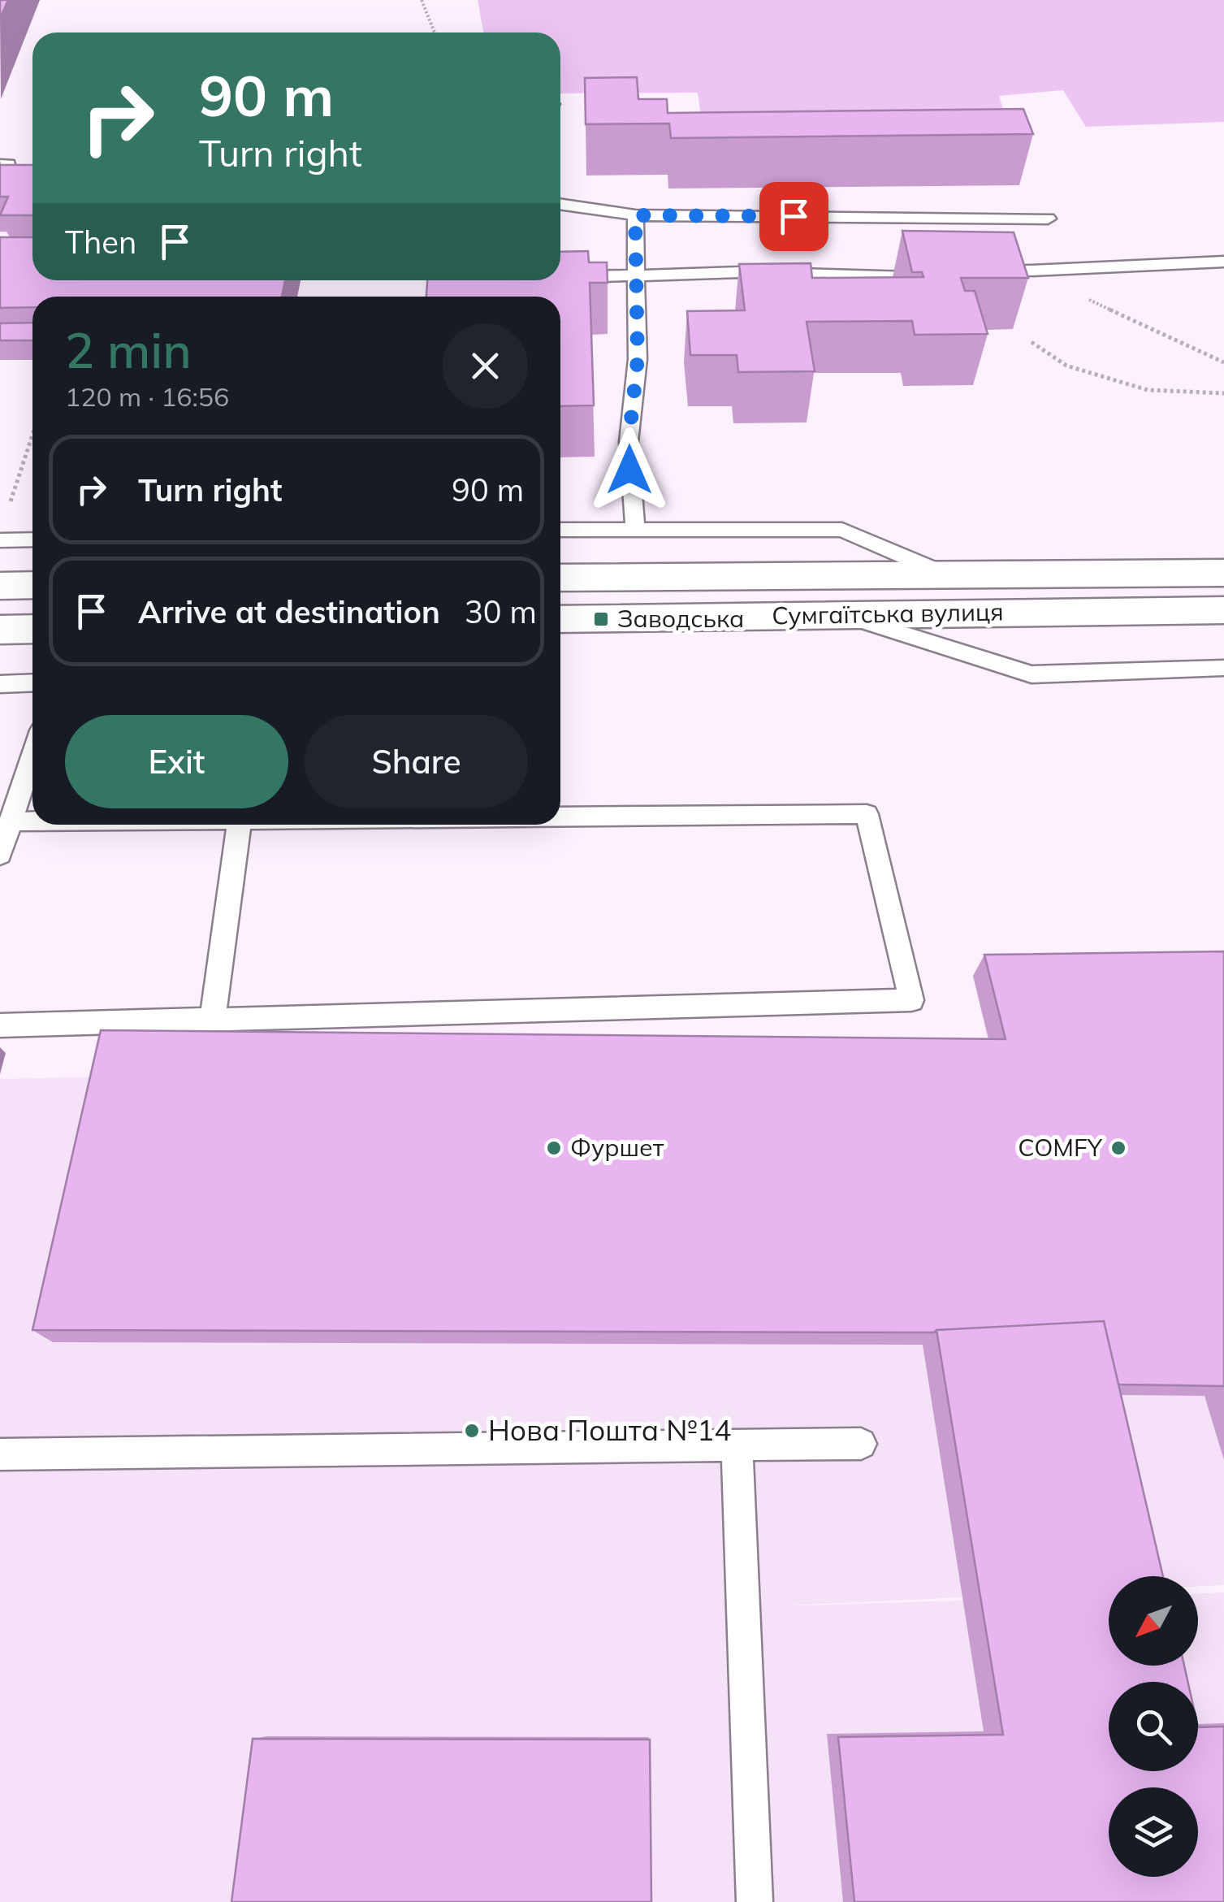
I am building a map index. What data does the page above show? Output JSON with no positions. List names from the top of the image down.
{
  "streets": {
    "main road": ["Сумгаїтська вулиця"]
  },
  "places": {
    "transit": ["Заводська"],
    "other": ["Фуршет", "COMFY", "Нова Пошта №14"]
  },
  "north": "bottom left",
  "page": {
    "turn": ["90 m", "Turn right"],
    "then": "Then",
    "heading": ["2 min", "120 m · 16:56"],
    "list": [
      {
        "name": "Turn right",
        "value": "90 m"
      },
      {
        "name": "Arrive at destination",
        "value": "30 m"
      }
    ],
    "buttons": ["Exit", "Share"]
  }
}
